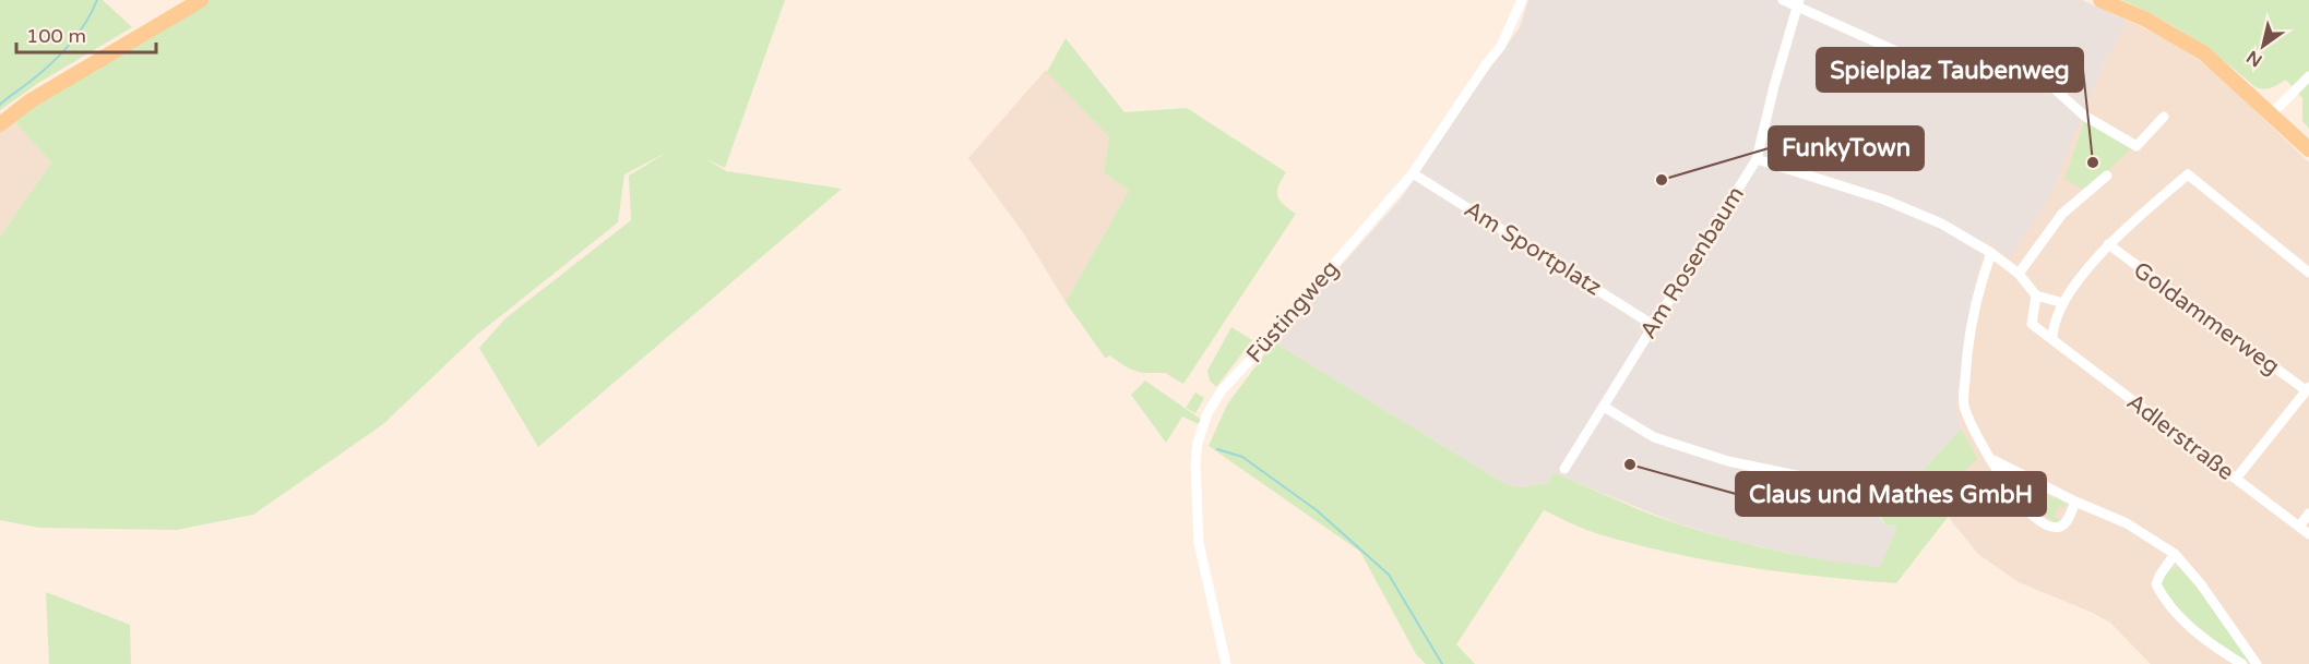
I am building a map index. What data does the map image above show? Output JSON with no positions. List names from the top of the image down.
{
  "streets": {
    "street": [
      "Am Sportplatz",
      "Am Rosenbaum",
      "Füstingweg",
      "Goldammerweg",
      "Adlerstraße"
    ]
  },
  "crossings": [
    ["Am Sportplatz", "Am Rosenbaum"],
    ["Am Sportplatz", "Füstingweg"]
  ],
  "places": ["Spielplaz Taubenweg", "FunkyTown", "Claus und Mathes GmbH"],
  "scale_bar": "100 m",
  "north": "bottom left"
}
